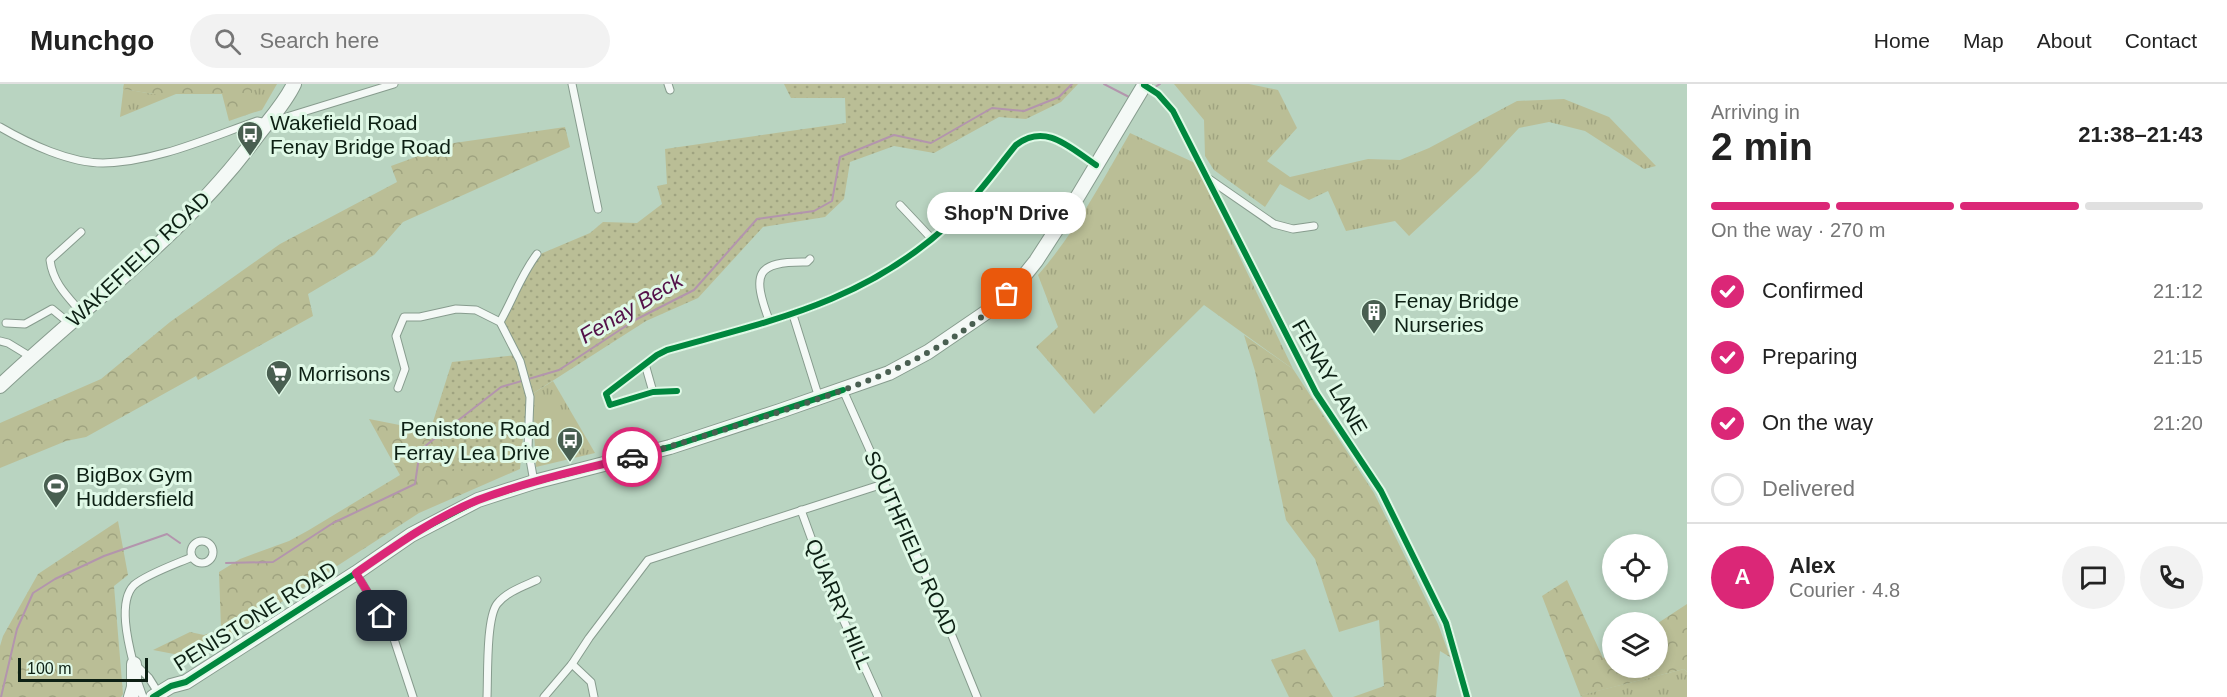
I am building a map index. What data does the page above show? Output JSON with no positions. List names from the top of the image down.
{
  "streets": {
    "highway": ["WAKEFIELD ROAD", "PENISTONE ROAD"],
    "street": ["FENAY LANE", "SOUTHFIELD ROAD", "QUARRY HILL"]
  },
  "crossings": [
    ["FENAY LANE", "PENISTONE ROAD"],
    ["SOUTHFIELD ROAD", "PENISTONE ROAD"]
  ],
  "water": ["Fenay Beck"],
  "places": {
    "bus stop": ["Wakefield Road Fenay Bridge Road", "Penistone Road Ferray Lea Drive"],
    "other": ["Shop'N Drive"],
    "building": ["Fenay Bridge Nurseries"],
    "supermarket": ["Morrisons"],
    "sports": ["BigBox Gym Huddersfield"]
  },
  "scale_bar": "100 m",
  "page": {
    "header": "Munchgo",
    "search": "Search here",
    "nav": [
      "Home",
      "Map",
      "About",
      "Contact"
    ],
    "heading": ["2 min", "Arriving in", "21:38–21:43"],
    "panel": ["Alex", "Courier · 4.8"],
    "bar": "On the way · 270 m",
    "bubble": "Shop'N Drive",
    "list": [
      ["Confirmed", "21:12"],
      ["Preparing", "21:15"],
      ["On the way", "21:20"],
      "Delivered"
    ],
    "round": "A",
    "scale": "100 m"
  }
}
